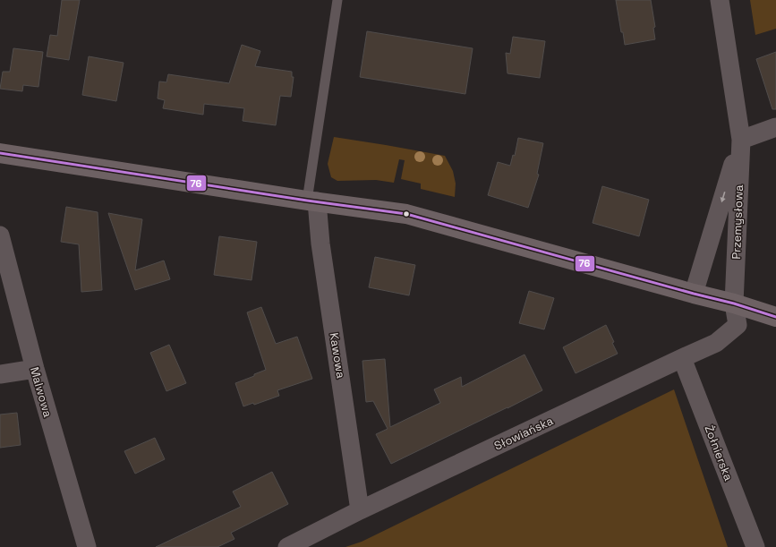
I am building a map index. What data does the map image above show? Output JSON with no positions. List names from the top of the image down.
{
  "streets": {
    "street": [
      "Przemysłowa",
      "Kawowa",
      "Malwowa",
      "Słowiańska",
      "Żołnierska"
    ]
  },
  "crossings": [
    ["Przemysłowa", "Słowiańska"],
    ["Kawowa", "Słowiańska"],
    ["Słowiańska", "Żołnierska"]
  ],
  "lines": ["transit line 76"]
}
